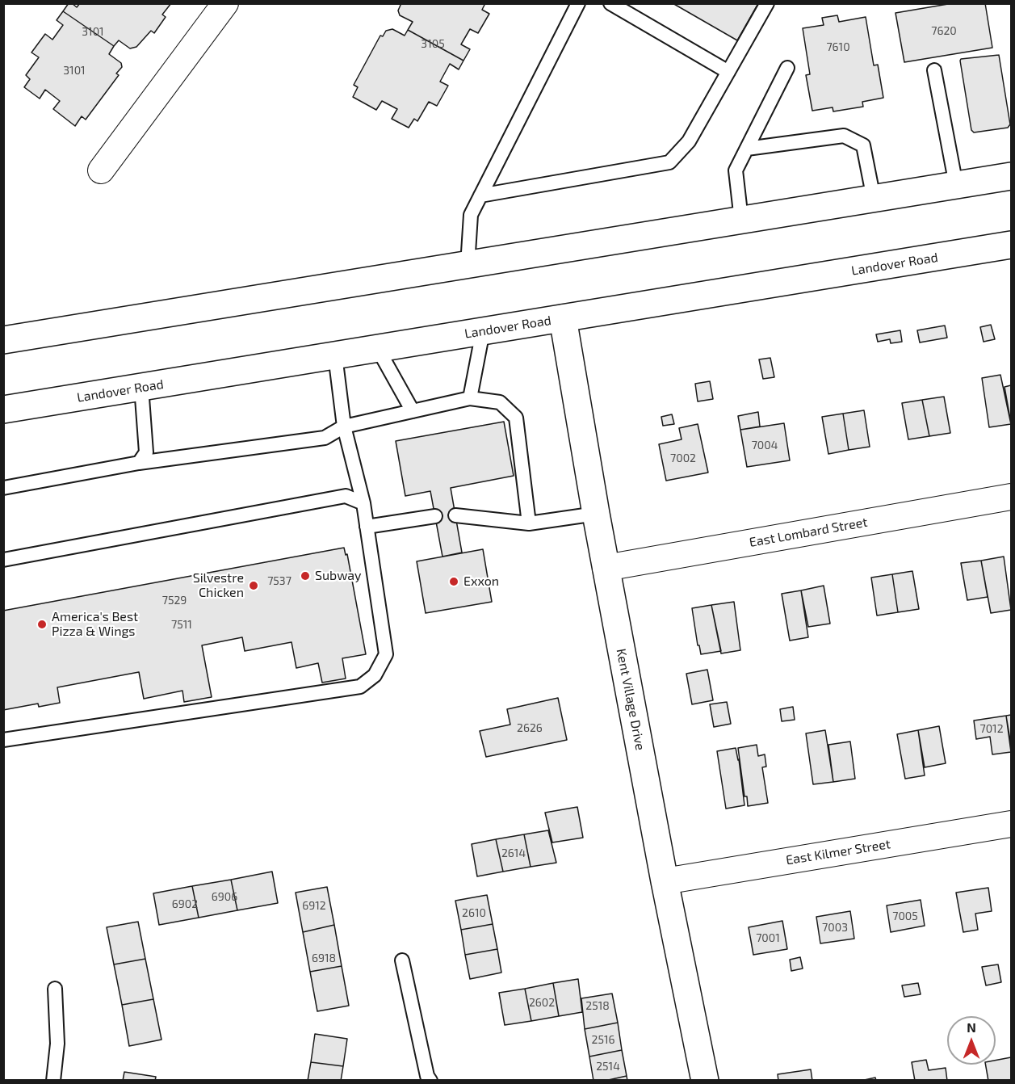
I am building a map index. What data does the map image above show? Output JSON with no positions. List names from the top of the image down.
{
  "streets": {
    "main road": ["Landover Road", "Kent Village Drive"],
    "street": ["East Lombard Street", "East Kilmer Street"]
  },
  "crossings": [
    ["Landover Road", "Kent Village Drive"],
    ["East Lombard Street", "Kent Village Drive"],
    ["Kent Village Drive", "East Kilmer Street"]
  ],
  "places": [
    "Subway",
    "Exxon",
    "Silvestre Chicken",
    "America's Best Pizza & Wings"
  ],
  "house_numbers": [
    "7620",
    "3101",
    "3105",
    "7610",
    "3101",
    "7004",
    "7002",
    "7537",
    "7529",
    "7511",
    "2626",
    "7012",
    "2614",
    "6906",
    "6902",
    "6912",
    "2610",
    "7005",
    "7003",
    "7001",
    "6918",
    "2602",
    "2518",
    "2516",
    "2514"
  ],
  "north": "top"
}
